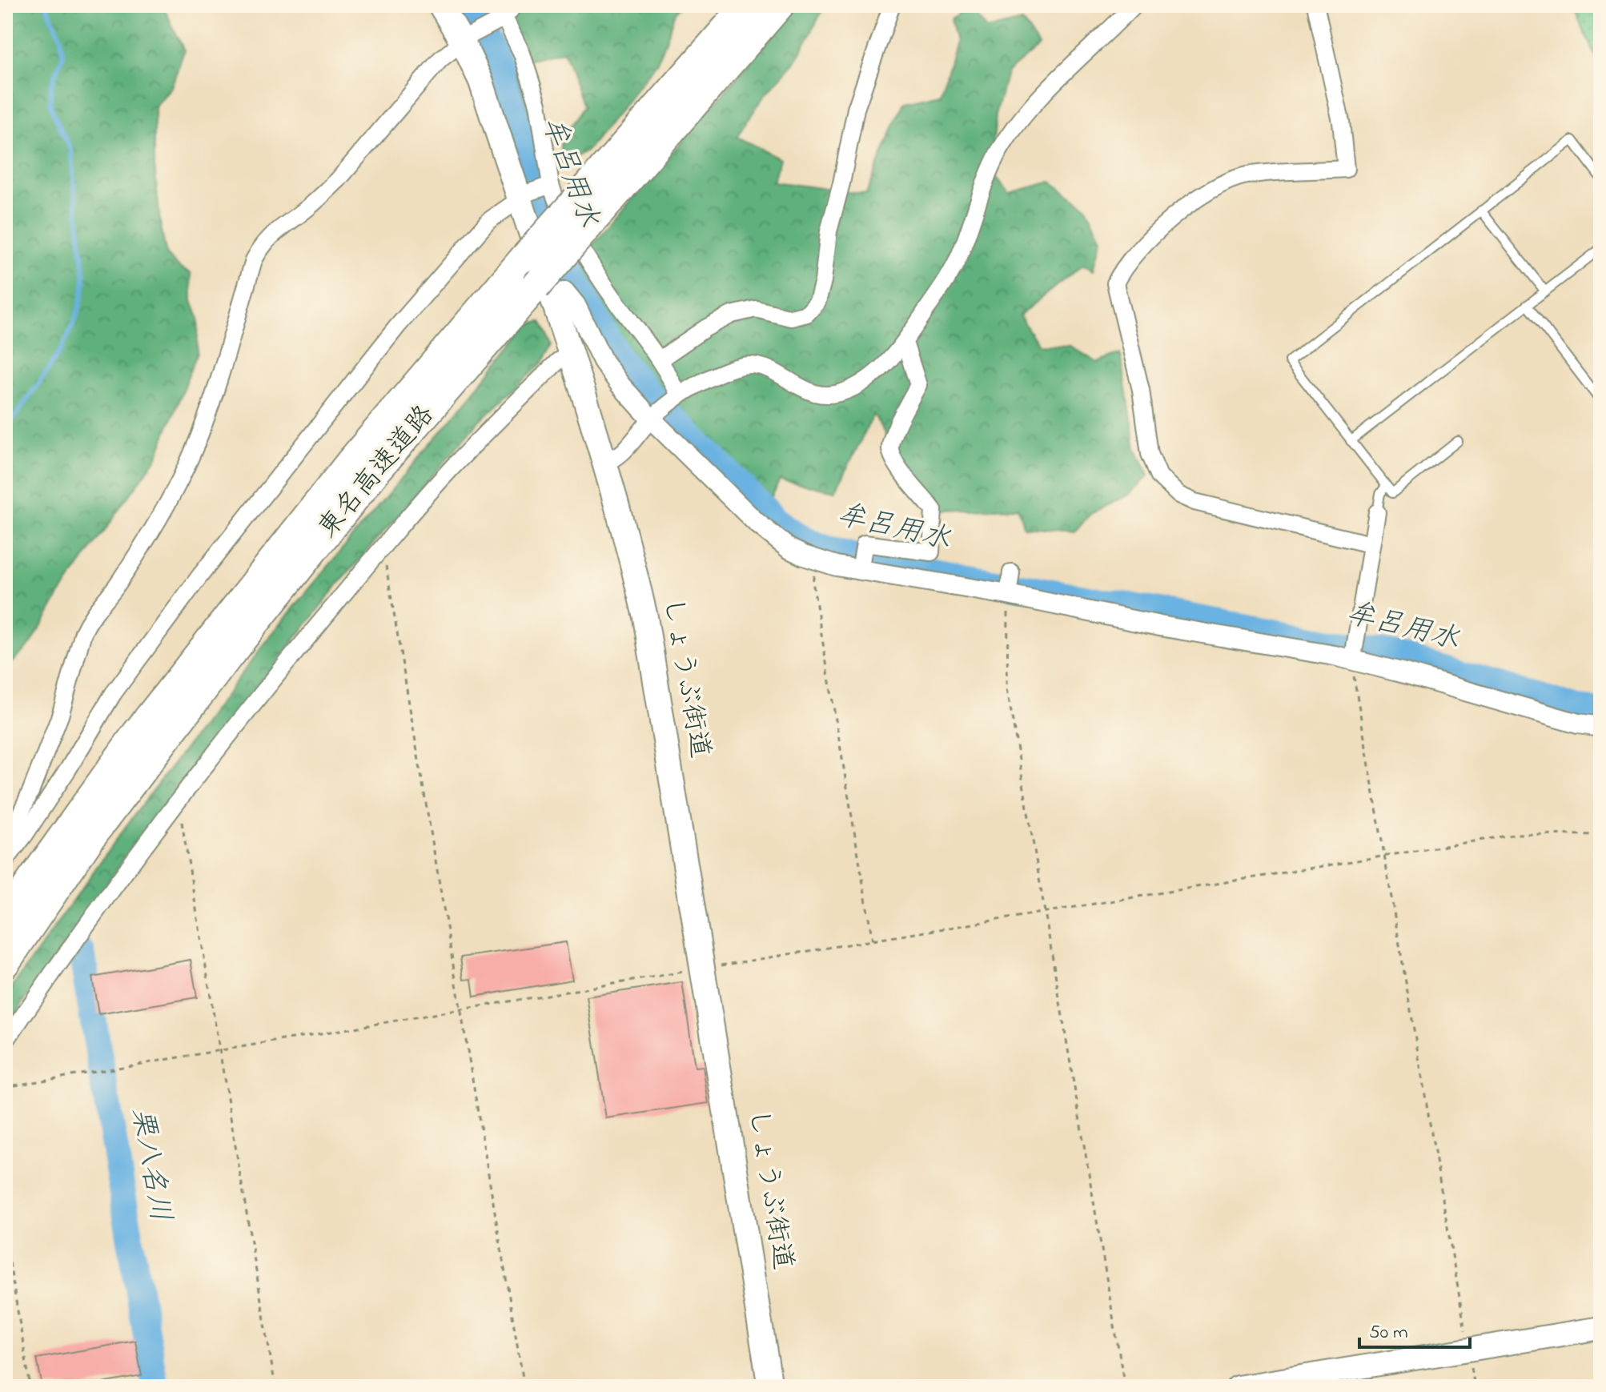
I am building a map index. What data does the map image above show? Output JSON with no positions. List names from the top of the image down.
{
  "streets": {
    "highway": ["東名高速道路"],
    "main road": ["しょうぶ街道"]
  },
  "crossings": [
    ["東名高速道路", "しょうぶ街道"]
  ],
  "water": ["牟呂用水", "栗八名川"],
  "scale_bar": "50 m"
}
